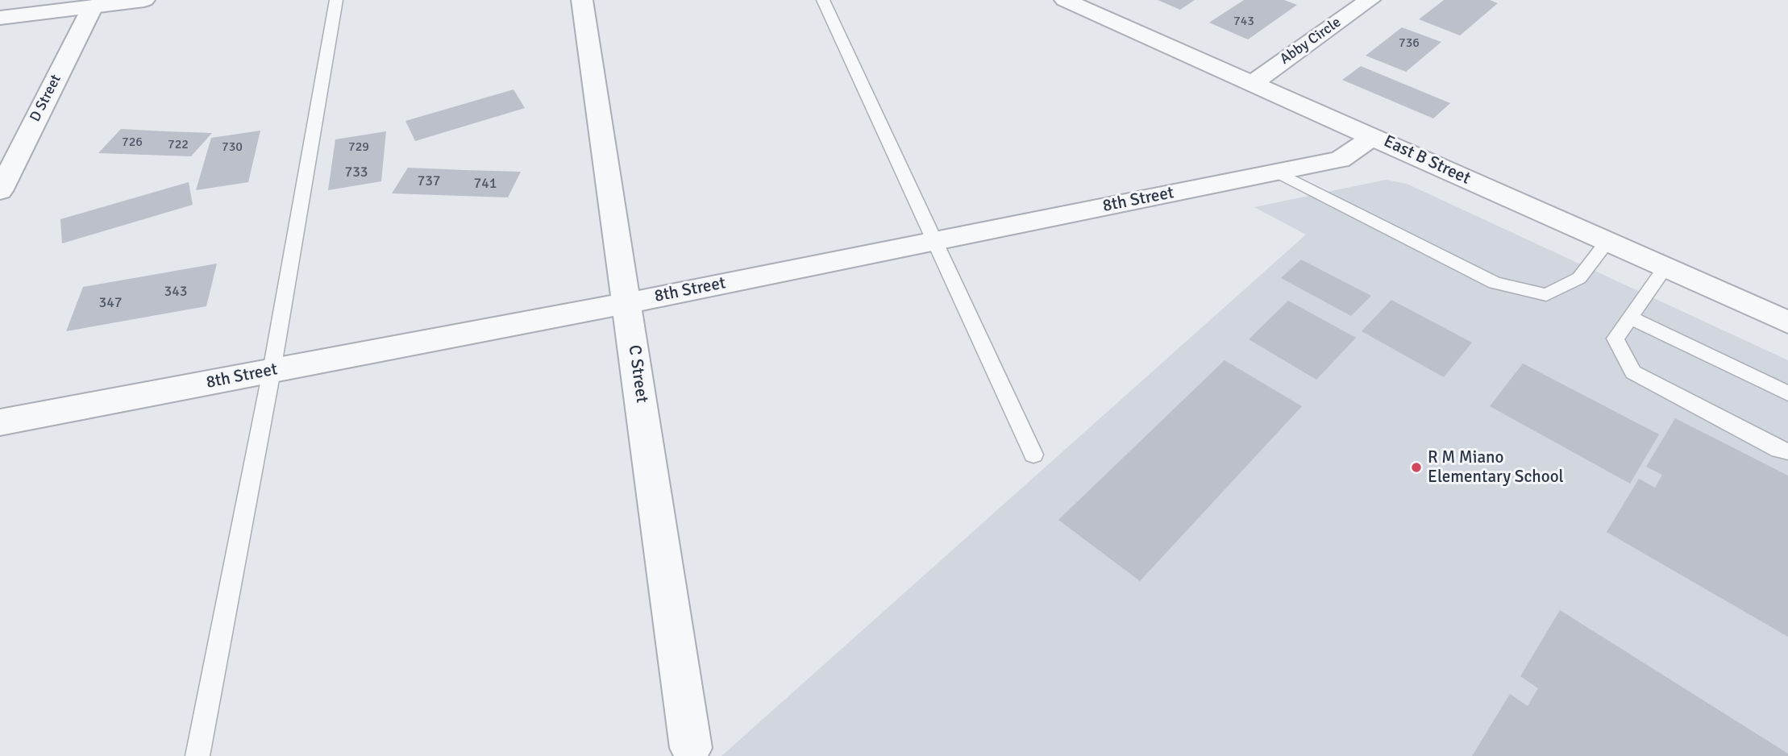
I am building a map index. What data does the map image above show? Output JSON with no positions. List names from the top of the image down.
{
  "streets": {
    "street": [
      "Abby Circle",
      "D Street",
      "East B Street",
      "8th Street",
      "C Street"
    ]
  },
  "crossings": [
    ["Abby Circle", "East B Street"],
    ["East B Street", "8th Street"],
    ["8th Street", "C Street"]
  ],
  "places": ["R M Miano Elementary School"],
  "house_numbers": [
    "743",
    "736",
    "726",
    "722",
    "730",
    "729",
    "733",
    "737",
    "741",
    "343",
    "347"
  ]
}
